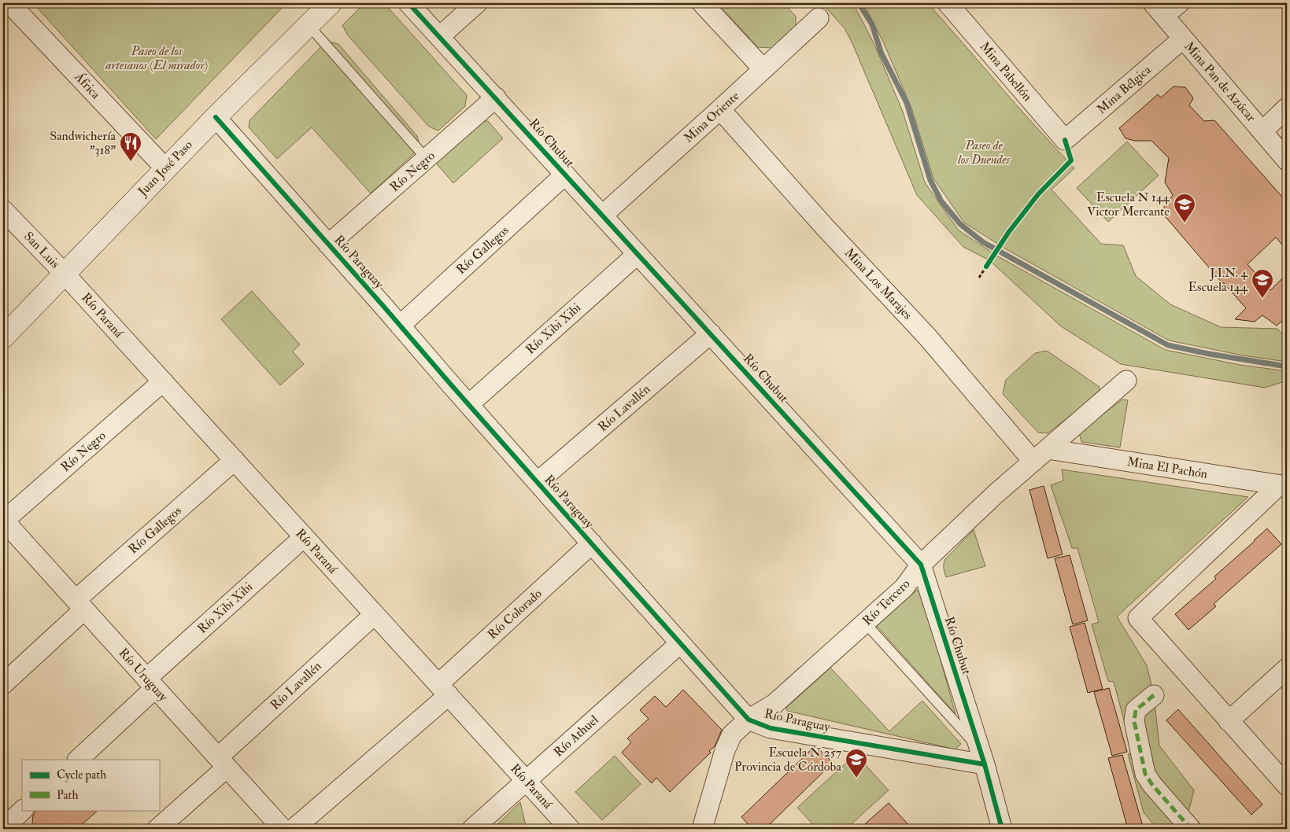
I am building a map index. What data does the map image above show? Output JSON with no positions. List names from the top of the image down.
{
  "streets": {
    "main road": ["Juan José Paso"],
    "street": [
      "Mina Pabellón",
      "Mina Pan de Azúcar",
      "África",
      "Mina Bélgica",
      "Mina Oriente",
      "Río Chubut",
      "Río Negro",
      "San Luis",
      "Río Gallegos",
      "Río Paraguay",
      "Mina Los Marajes",
      "Río Paraná",
      "Río Xibi Xibi",
      "Río Lavallén",
      "Mina El Pachón",
      "Río Tercero",
      "Río Colorado",
      "Río Uruguay",
      "Río Athuel"
    ]
  },
  "crossings": [
    ["Mina Pabellón", "Mina Bélgica"],
    ["Mina Pan de Azúcar", "Mina Bélgica"],
    ["África", "Juan José Paso"],
    ["Mina Oriente", "Río Chubut"],
    ["Mina Oriente", "Mina Los Marajes"],
    ["Río Chubut", "Río Negro"],
    ["Río Chubut", "Río Gallegos"],
    ["Río Chubut", "Río Paraguay"],
    ["Río Chubut", "Río Xibi Xibi"],
    ["Río Chubut", "Río Lavallén"],
    ["Río Chubut", "Río Tercero"],
    ["Juan José Paso", "San Luis"],
    ["Juan José Paso", "Río Paraguay"],
    ["Juan José Paso", "Río Paraná"],
    ["Río Negro", "Río Paraguay"],
    ["Río Negro", "Río Paraná"],
    ["Río Negro", "Río Uruguay"],
    ["San Luis", "Río Paraná"],
    ["Río Gallegos", "Río Paraguay"],
    ["Río Gallegos", "Río Paraná"],
    ["Río Gallegos", "Río Uruguay"],
    ["Río Paraguay", "Río Xibi Xibi"],
    ["Río Paraguay", "Río Lavallén"],
    ["Río Paraguay", "Río Tercero"],
    ["Río Paraguay", "Río Colorado"],
    ["Río Paraguay", "Río Athuel"],
    ["Mina Los Marajes", "Mina El Pachón"],
    ["Mina Los Marajes", "Río Tercero"],
    ["Río Paraná", "Río Xibi Xibi"],
    ["Río Paraná", "Río Lavallén"],
    ["Río Paraná", "Río Colorado"],
    ["Río Paraná", "Río Athuel"],
    ["Río Xibi Xibi", "Río Uruguay"],
    ["Río Lavallén", "Río Uruguay"],
    ["Mina El Pachón", "Río Tercero"]
  ],
  "parks": ["Paseo de los artesanos (El mirador)", "Paseo de los Duendes"],
  "places": {
    "restaurant": ["Sandwichería \"318\""],
    "school or university": ["Escuela N 144 Victor Mercante", "J.I.N. 4 Escuela 144", "Escuela N 257 Provincia de Córdoba"]
  },
  "legend": ["Cycle path", "Path"]
}
